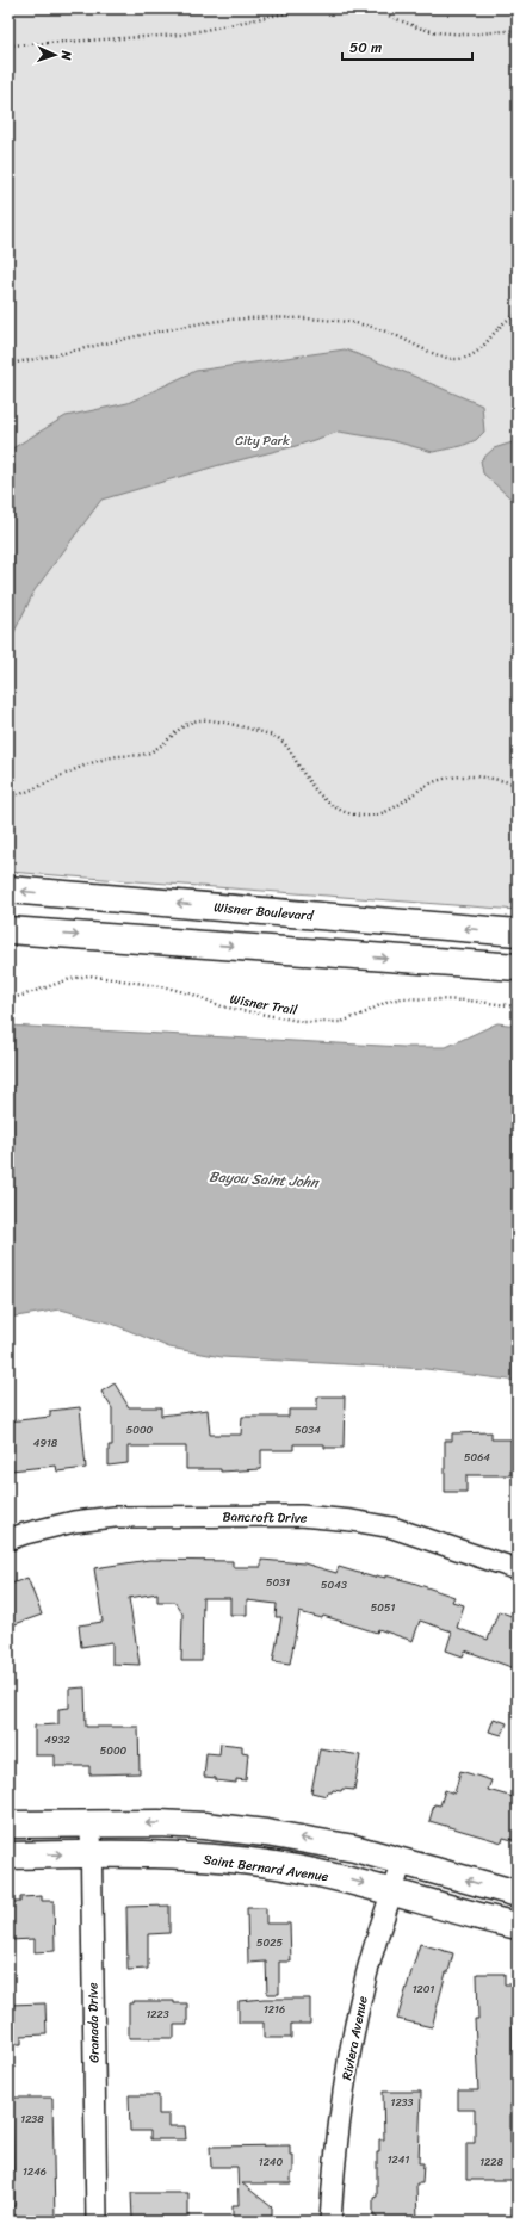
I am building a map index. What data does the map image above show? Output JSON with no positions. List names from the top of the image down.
{
  "streets": {
    "main road": ["Wisner Boulevard", "Saint Bernard Avenue"],
    "street": ["Bancroft Drive", "Granada Drive", "Riviera Avenue"],
    "path": ["Wisner Trail"]
  },
  "crossings": [
    ["Saint Bernard Avenue", "Granada Drive"],
    ["Saint Bernard Avenue", "Riviera Avenue"]
  ],
  "water": ["Bayou Saint John"],
  "parks": ["City Park"],
  "house_numbers": [
    "5000",
    "5034",
    "4918",
    "5064",
    "5031",
    "5043",
    "5051",
    "4932",
    "5000",
    "5025",
    "1201",
    "1216",
    "1223",
    "1233",
    "1238",
    "1241",
    "1240",
    "1228",
    "1246"
  ],
  "scale_bar": "50 m",
  "north": "right"
}
